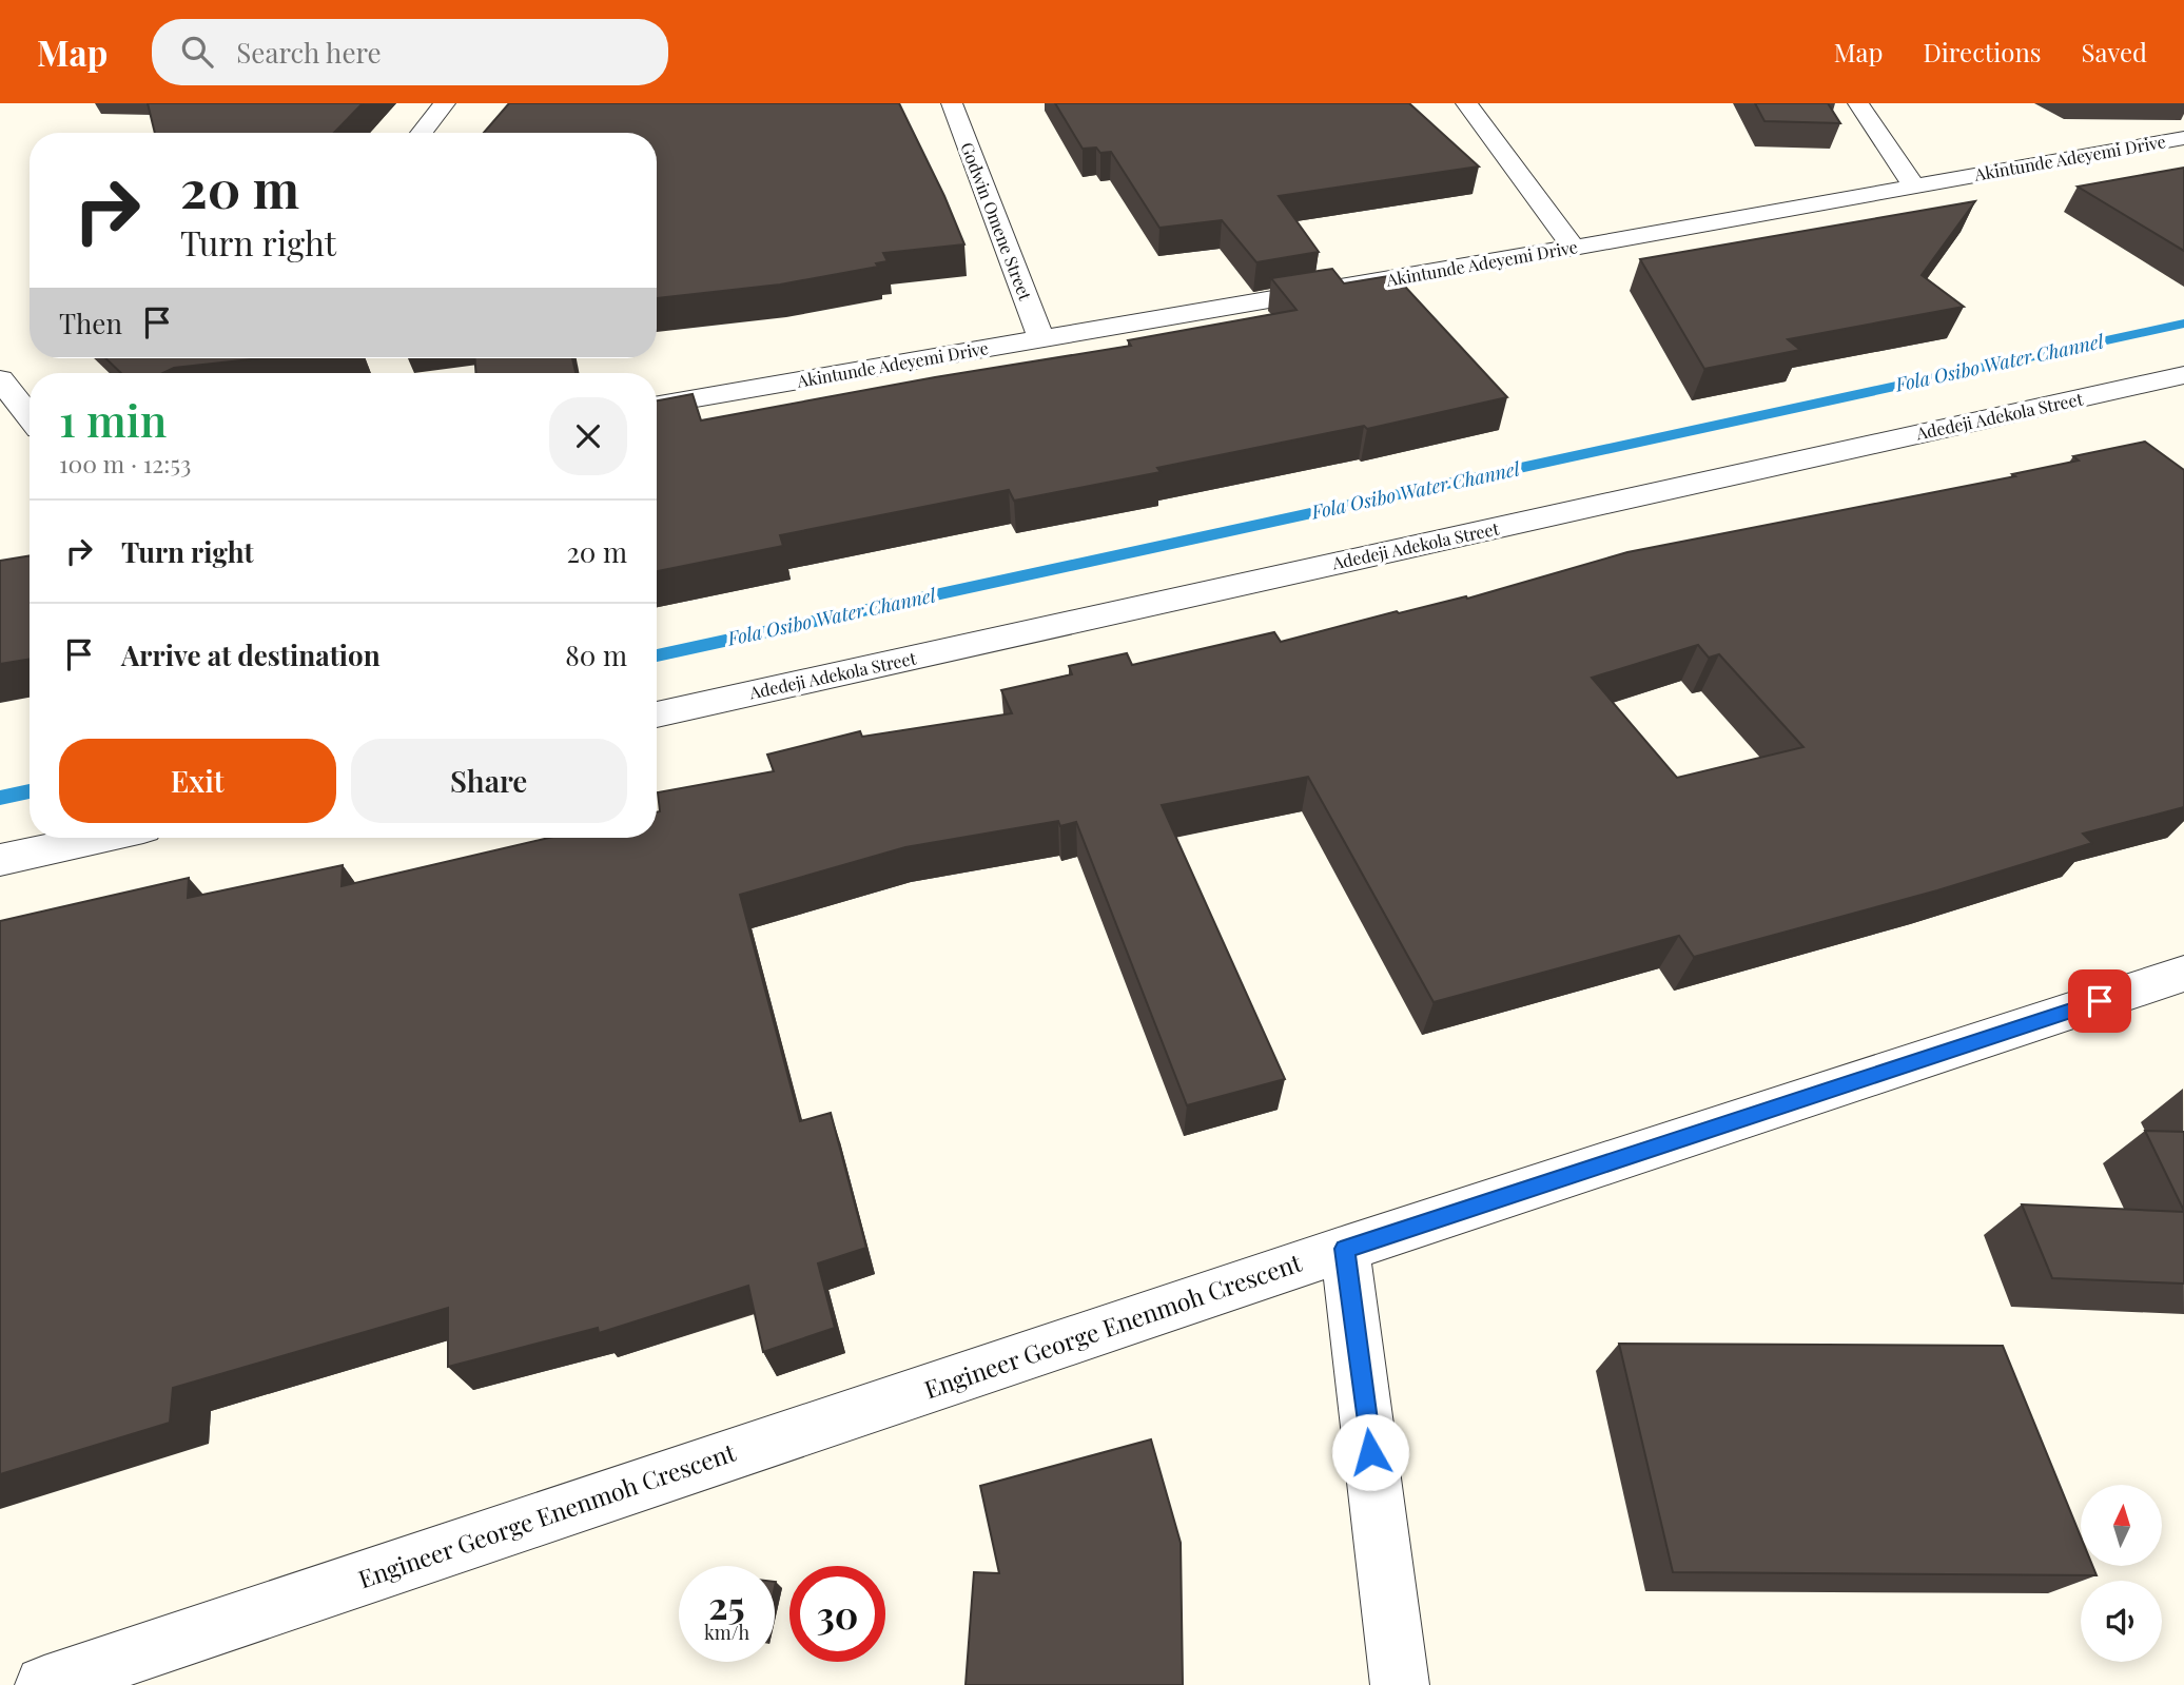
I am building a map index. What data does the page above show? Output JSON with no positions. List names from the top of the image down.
{
  "streets": {
    "street": [
      "Akintunde Adeyemi Drive",
      "Godwin Omene Street",
      "Adedeji Adekola Street",
      "Engineer George Enenmoh Crescent"
    ]
  },
  "crossings": [
    ["Akintunde Adeyemi Drive", "Godwin Omene Street"]
  ],
  "water": ["Fola Osibo Water Channel"],
  "north": "top",
  "page": {
    "header": "Map",
    "search": "Search here",
    "nav": ["Map", "Directions", "Saved"],
    "turn": ["20 m", "Turn right"],
    "then": "Then",
    "heading": ["1 min", "100 m · 12:53"],
    "list": [
      {
        "name": "Turn right",
        "value": "20 m"
      },
      {
        "name": "Arrive at destination",
        "value": "80 m"
      }
    ],
    "buttons": ["Exit", "Share"],
    "speed": "25 km/h",
    "limit": "30"
  }
}
